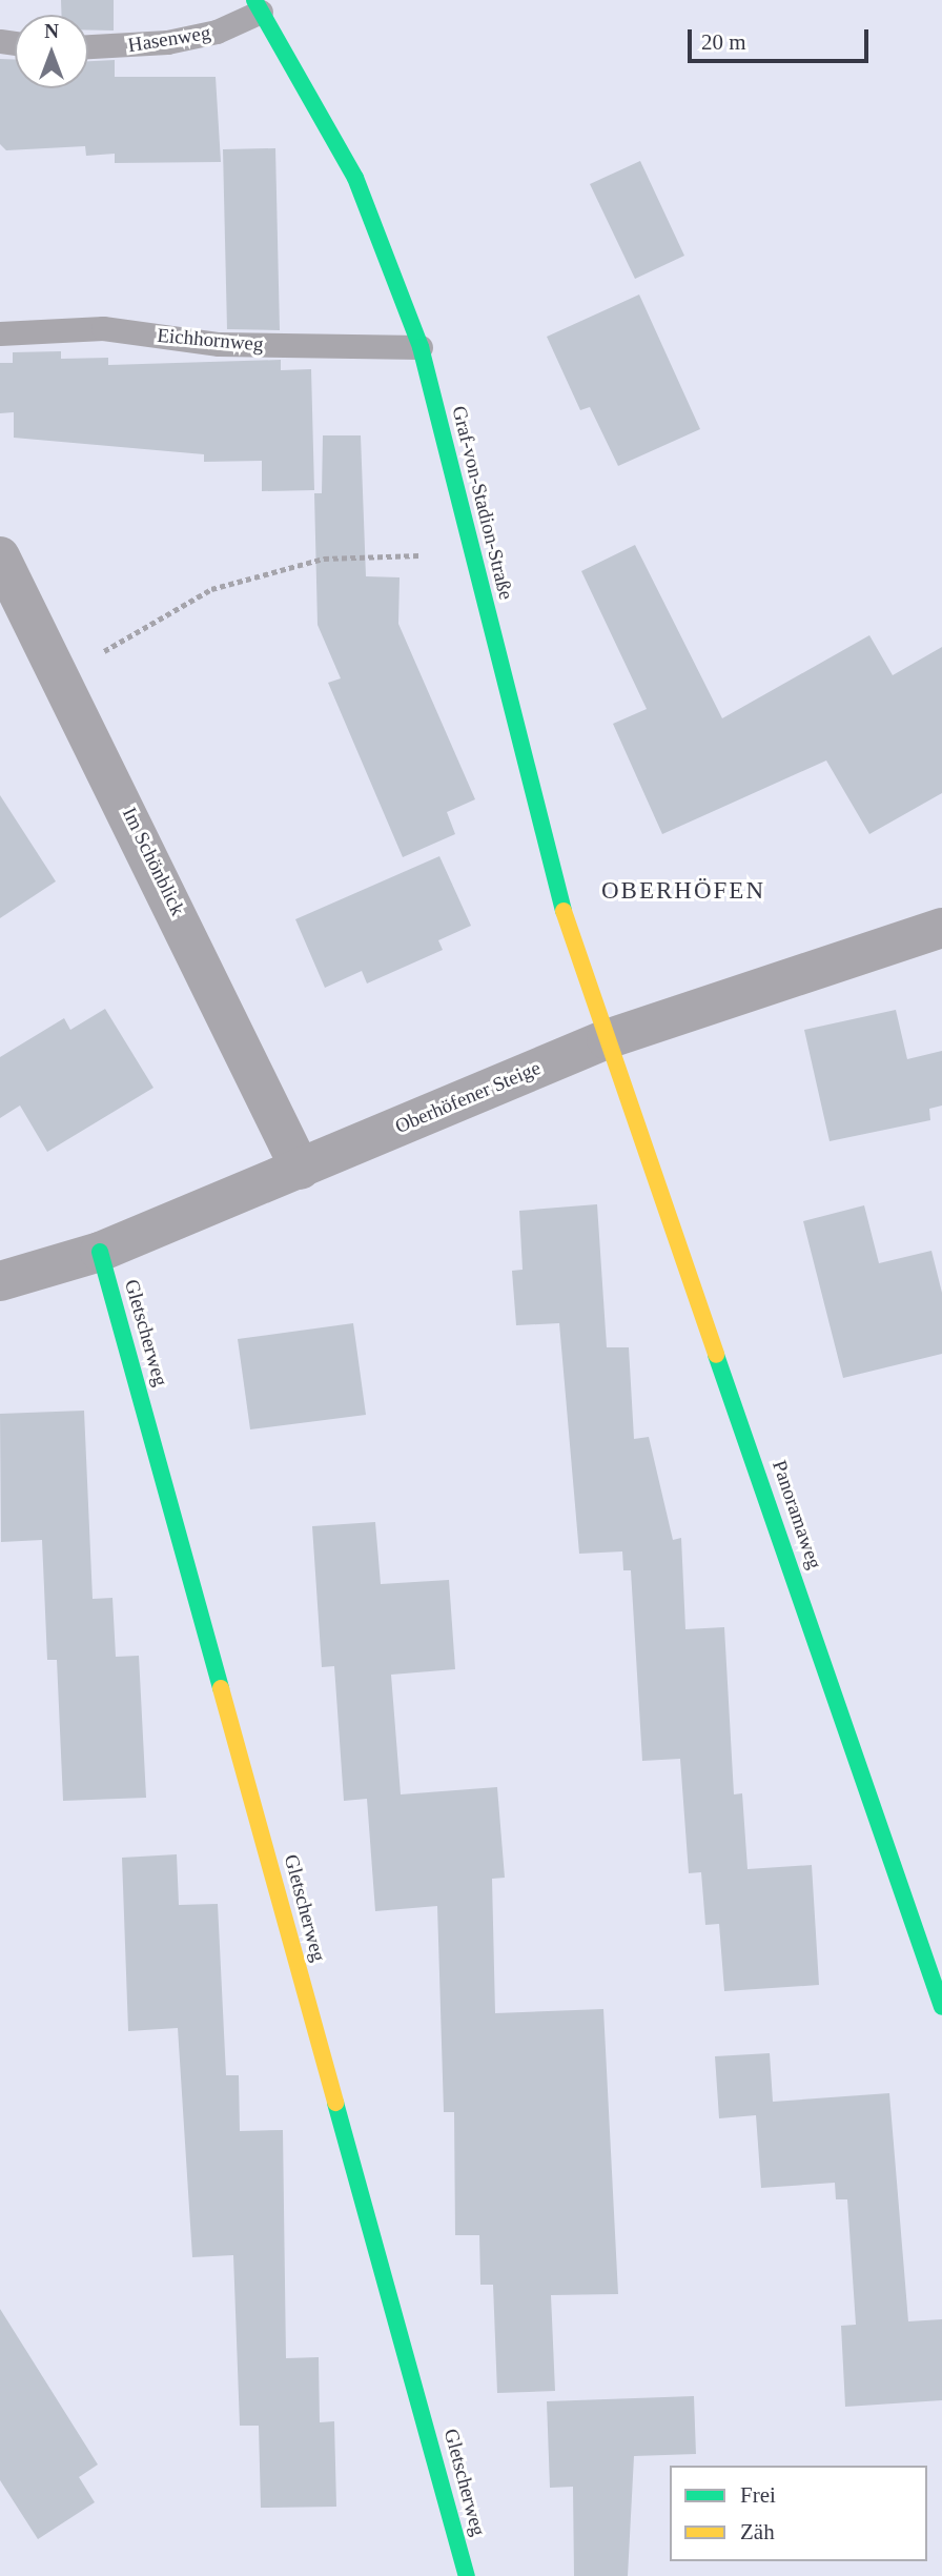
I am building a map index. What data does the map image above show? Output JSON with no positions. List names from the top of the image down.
{
  "streets": {
    "street": [
      "Graf-von-Stadion-Straße",
      "Im Schönblick",
      "Oberhöfener Steige",
      "Gletscherweg",
      "Panoramaweg"
    ],
    "lane": ["Hasenweg", "Eichhornweg"]
  },
  "crossings": [
    ["Hasenweg", "Graf-von-Stadion-Straße"],
    ["Eichhornweg", "Graf-von-Stadion-Straße"],
    ["Graf-von-Stadion-Straße", "Oberhöfener Steige"],
    ["Graf-von-Stadion-Straße", "Panoramaweg"],
    ["Im Schönblick", "Oberhöfener Steige"],
    ["Oberhöfener Steige", "Gletscherweg"],
    ["Oberhöfener Steige", "Panoramaweg"]
  ],
  "districts": ["OBERHÖFEN"],
  "legend": ["Frei", "Zäh"],
  "scale_bar": "20 m",
  "north": "top"
}
